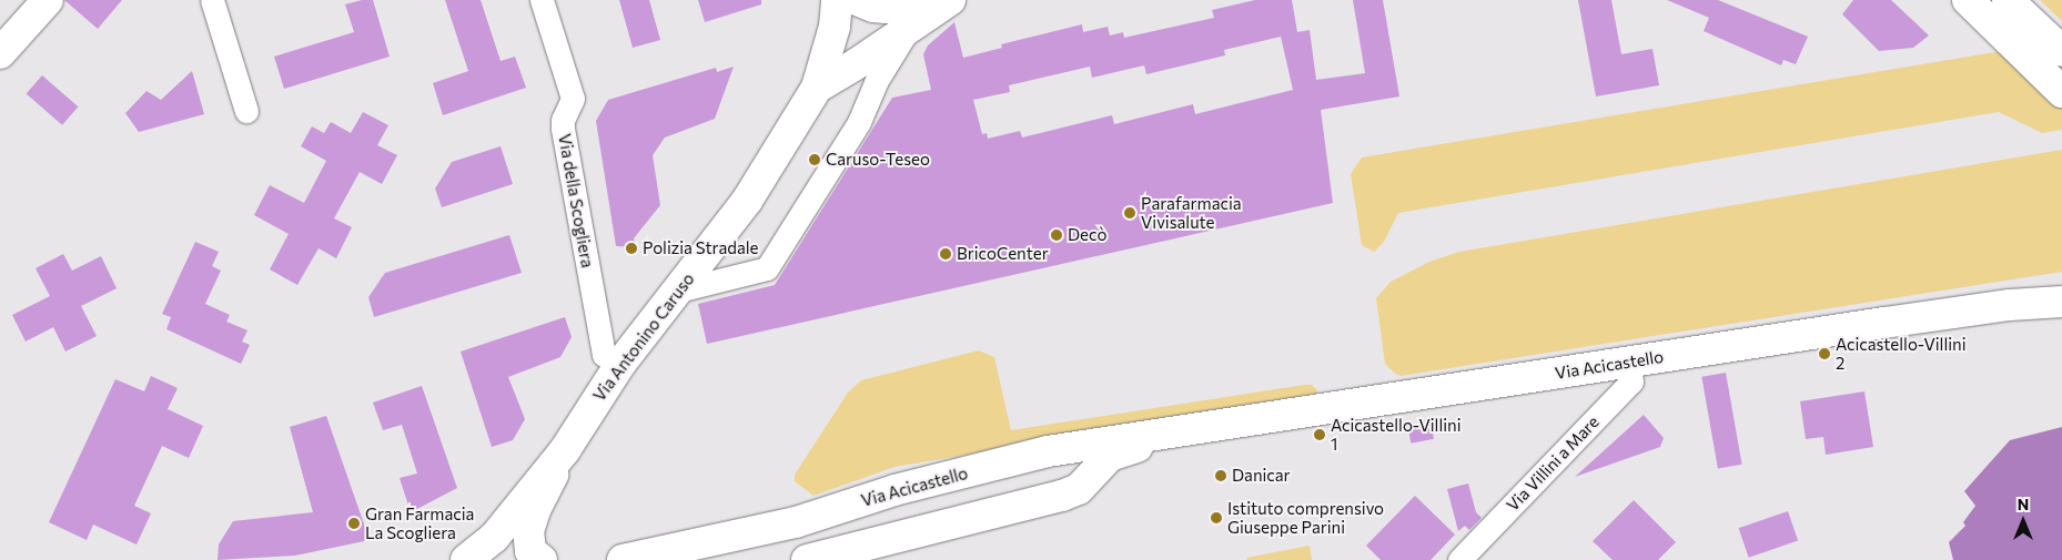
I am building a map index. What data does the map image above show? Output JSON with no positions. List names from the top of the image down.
{
  "streets": {
    "main road": ["Via Antonino Caruso", "Via Acicastello"],
    "street": ["Via della Scogliera", "Via Villini a Mare"]
  },
  "crossings": [
    ["Via della Scogliera", "Via Antonino Caruso"],
    ["Via Acicastello", "Via Villini a Mare"]
  ],
  "places": [
    "Caruso-Teseo",
    "Parafarmacia Vivisalute",
    "Decò",
    "Polizia Stradale",
    "BricoCenter",
    "Acicastello-Villini 2",
    "Acicastello-Villini 1",
    "Danicar",
    "Istituto comprensivo Giuseppe Parini",
    "Gran Farmacia La Scogliera"
  ],
  "north": "top"
}
